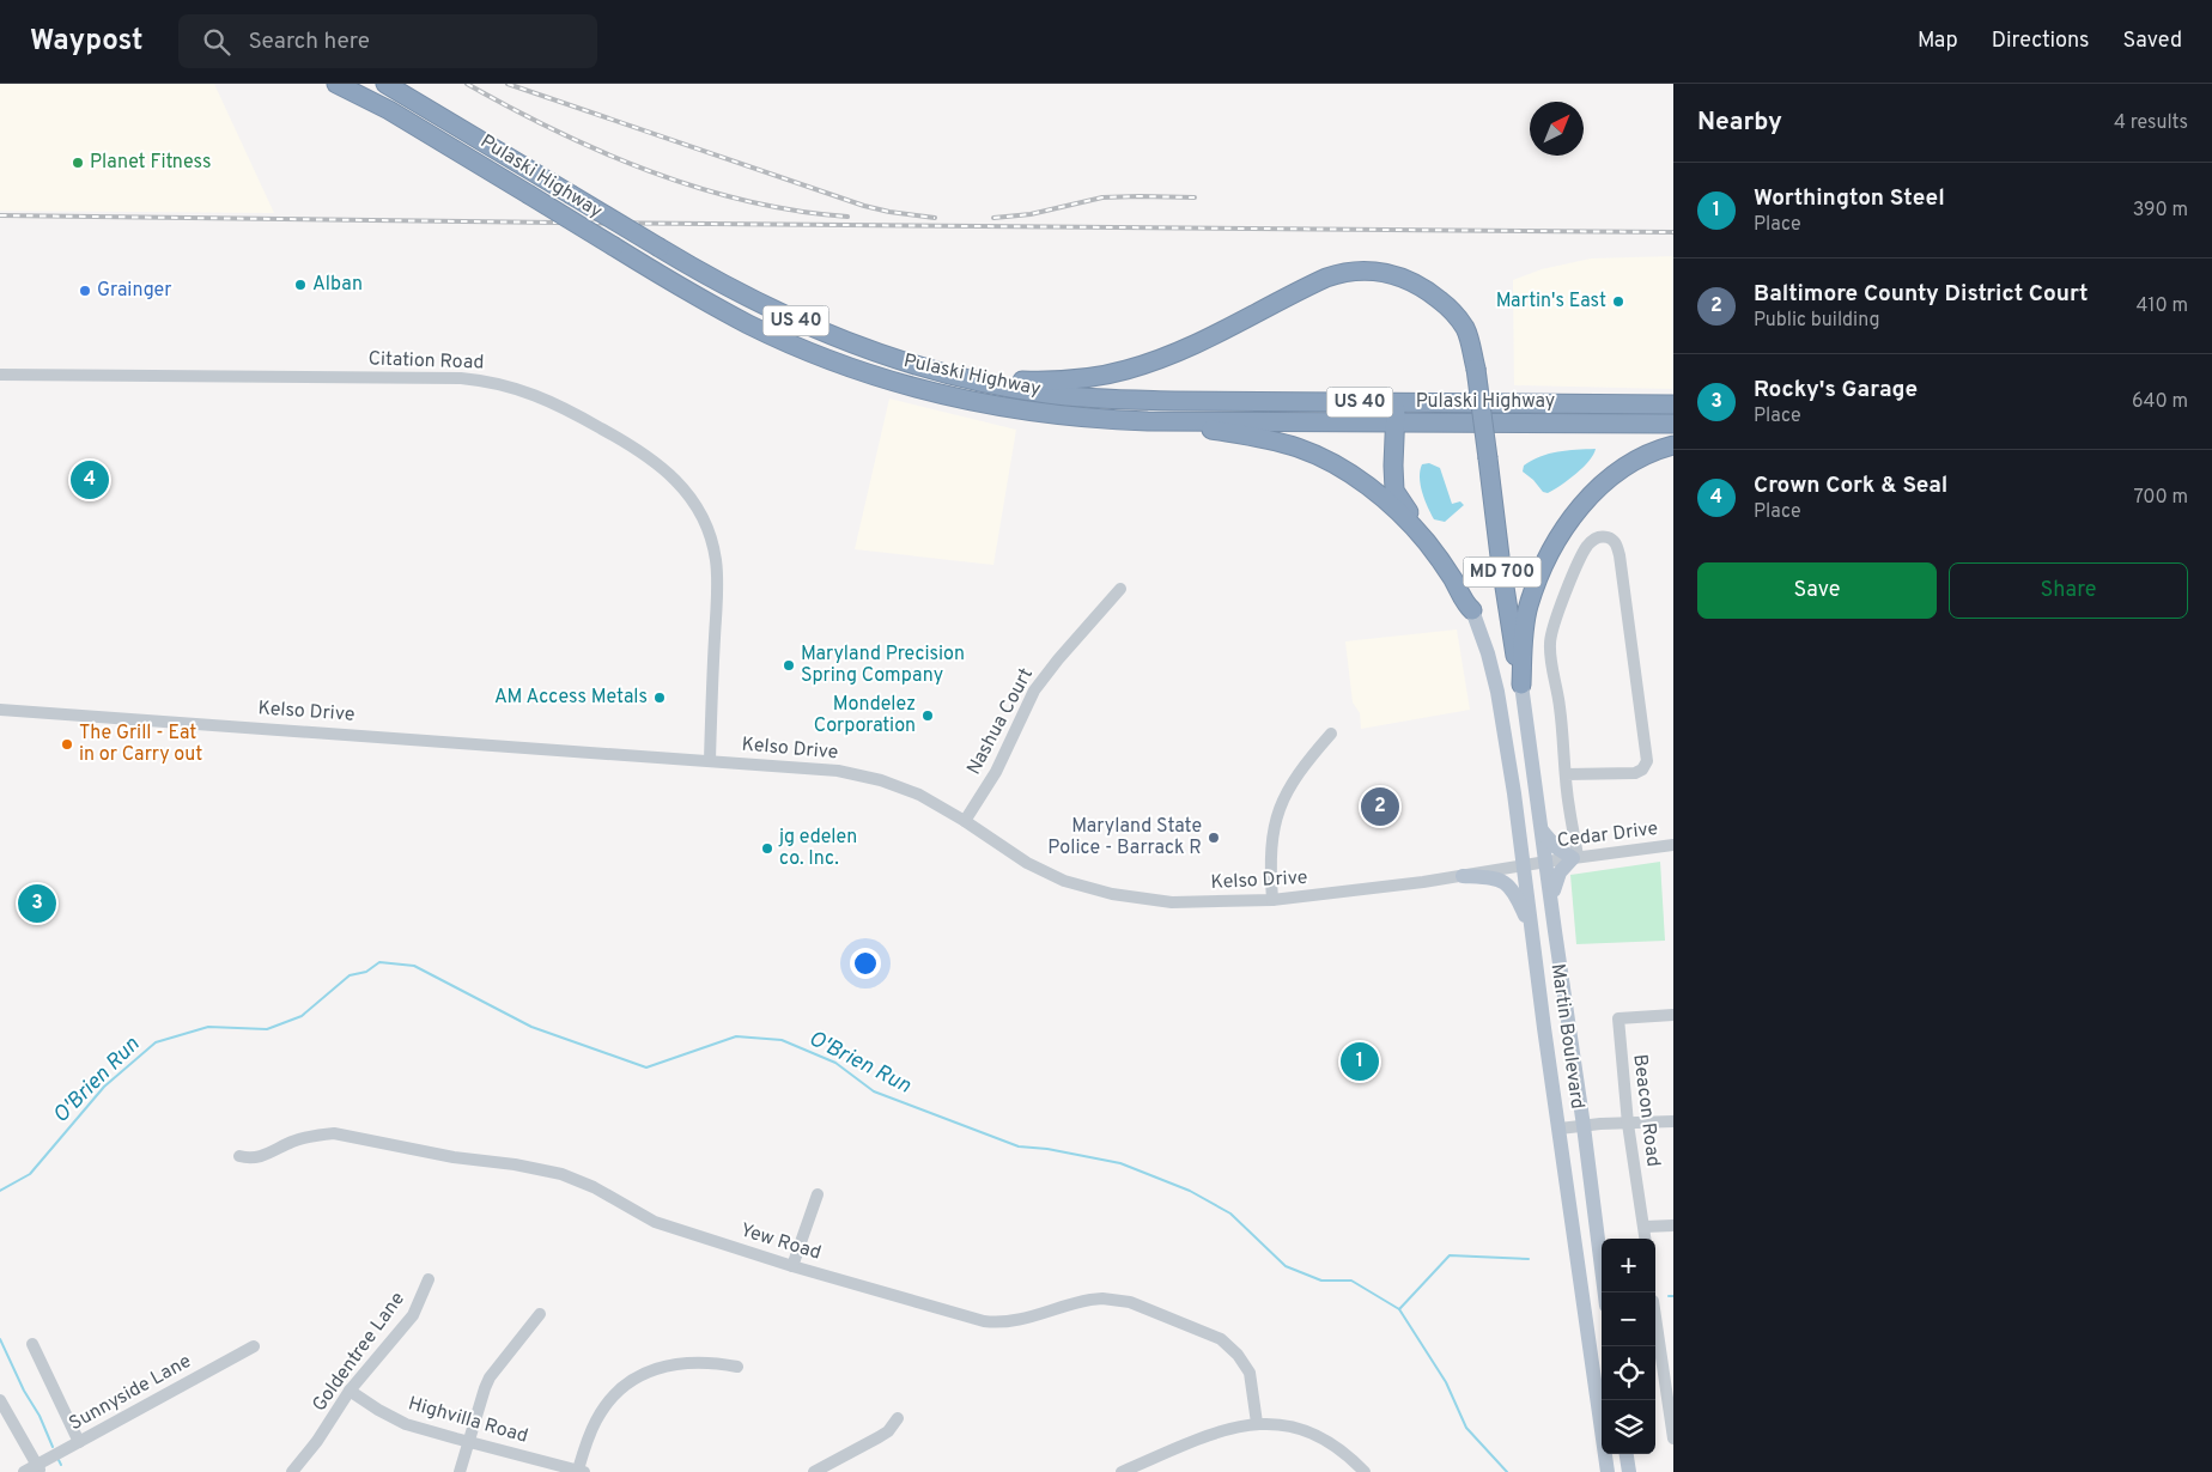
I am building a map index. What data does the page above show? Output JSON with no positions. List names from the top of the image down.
{
  "streets": {
    "highway": ["Pulaski Highway", "US 40", "MD 700"],
    "main road": ["Martin Boulevard"],
    "street": [
      "Citation Road",
      "Kelso Drive",
      "Nashua Court",
      "Cedar Drive",
      "Beacon Road",
      "Yew Road",
      "Goldentree Lane",
      "Sunnyside Lane",
      "Highvilla Road"
    ]
  },
  "crossings": [
    ["Pulaski Highway", "MD 700"],
    ["Citation Road", "Kelso Drive"],
    ["MD 700", "Martin Boulevard"],
    ["Kelso Drive", "Nashua Court"],
    ["Kelso Drive", "Cedar Drive"],
    ["Kelso Drive", "Martin Boulevard"],
    ["Cedar Drive", "Martin Boulevard"],
    ["Goldentree Lane", "Highvilla Road"]
  ],
  "water": ["O'Brien Run"],
  "places": [
    "Planet Fitness",
    "Alban",
    "Grainger",
    "Martin's East",
    "Maryland Precision Spring Company",
    "AM Access Metals",
    "Mondelez Corporation",
    "The Grill - Eat in or Carry out",
    "Maryland State Police - Barrack R",
    "jg edelen co. Inc."
  ],
  "north": "top right",
  "page": {
    "header": "Waypost",
    "search": "Search here",
    "nav": ["Map", "Directions", "Saved"],
    "heading": ["Nearby", "4 results"],
    "list": [
      {
        "mark": "1",
        "name": "Worthington Steel",
        "note": "Place",
        "value": "390 m"
      },
      {
        "mark": "2",
        "name": "Baltimore County District Court",
        "note": "Public building",
        "value": "410 m"
      },
      {
        "mark": "3",
        "name": "Rocky's Garage",
        "note": "Place",
        "value": "640 m"
      },
      {
        "mark": "4",
        "name": "Crown Cork & Seal",
        "note": "Place",
        "value": "700 m"
      }
    ],
    "pins": [
      "4",
      "2",
      "3",
      "1"
    ],
    "buttons": ["Save", "Share"],
    "map_buttons": ["+", "−"]
  }
}
